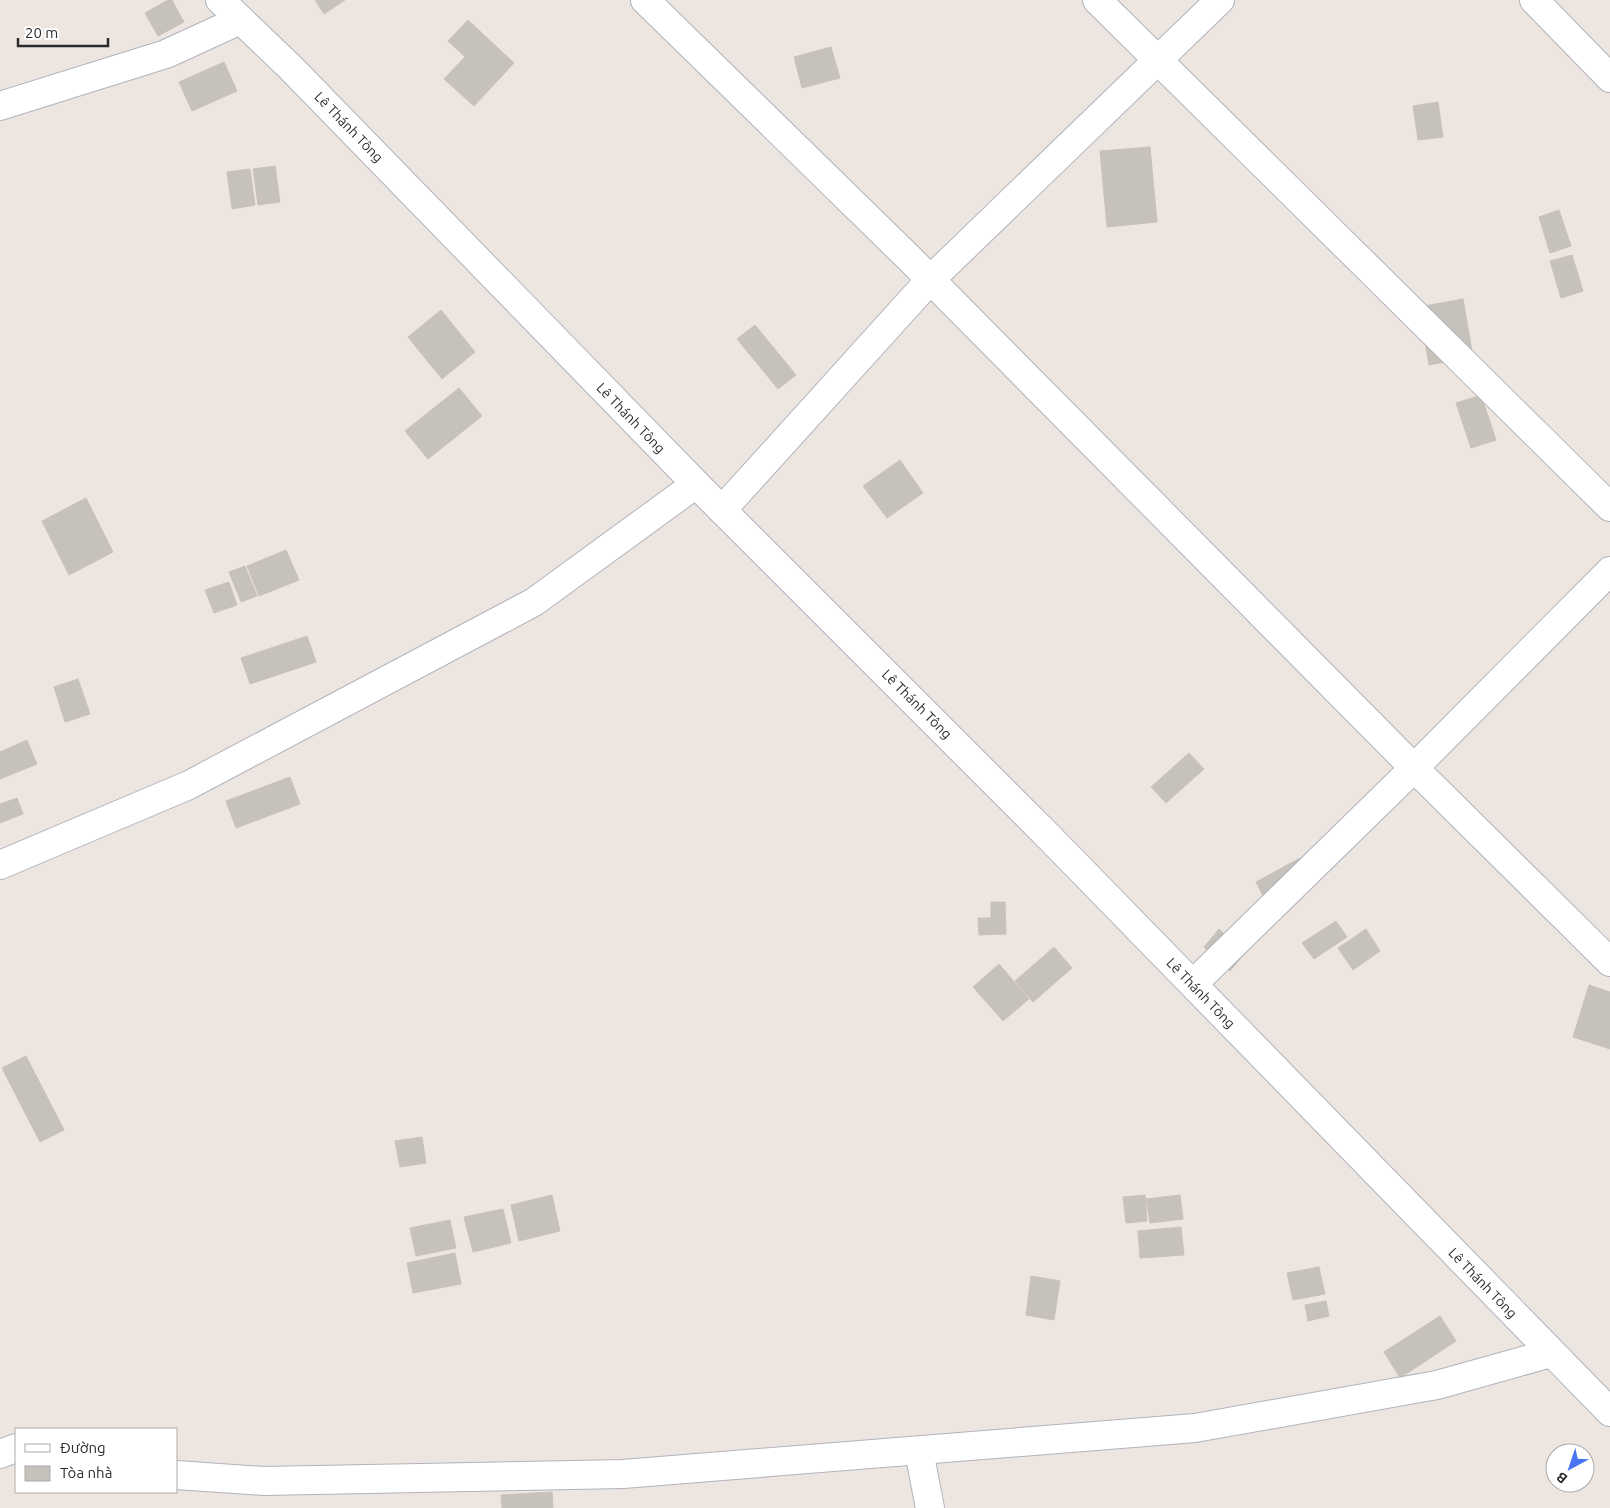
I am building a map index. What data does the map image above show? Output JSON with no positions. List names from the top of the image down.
{
  "streets": {
    "street": ["Lê Thánh Tông"]
  },
  "legend": ["Đường", "Tòa nhà"],
  "scale_bar": "20 m",
  "north": "bottom left"
}
